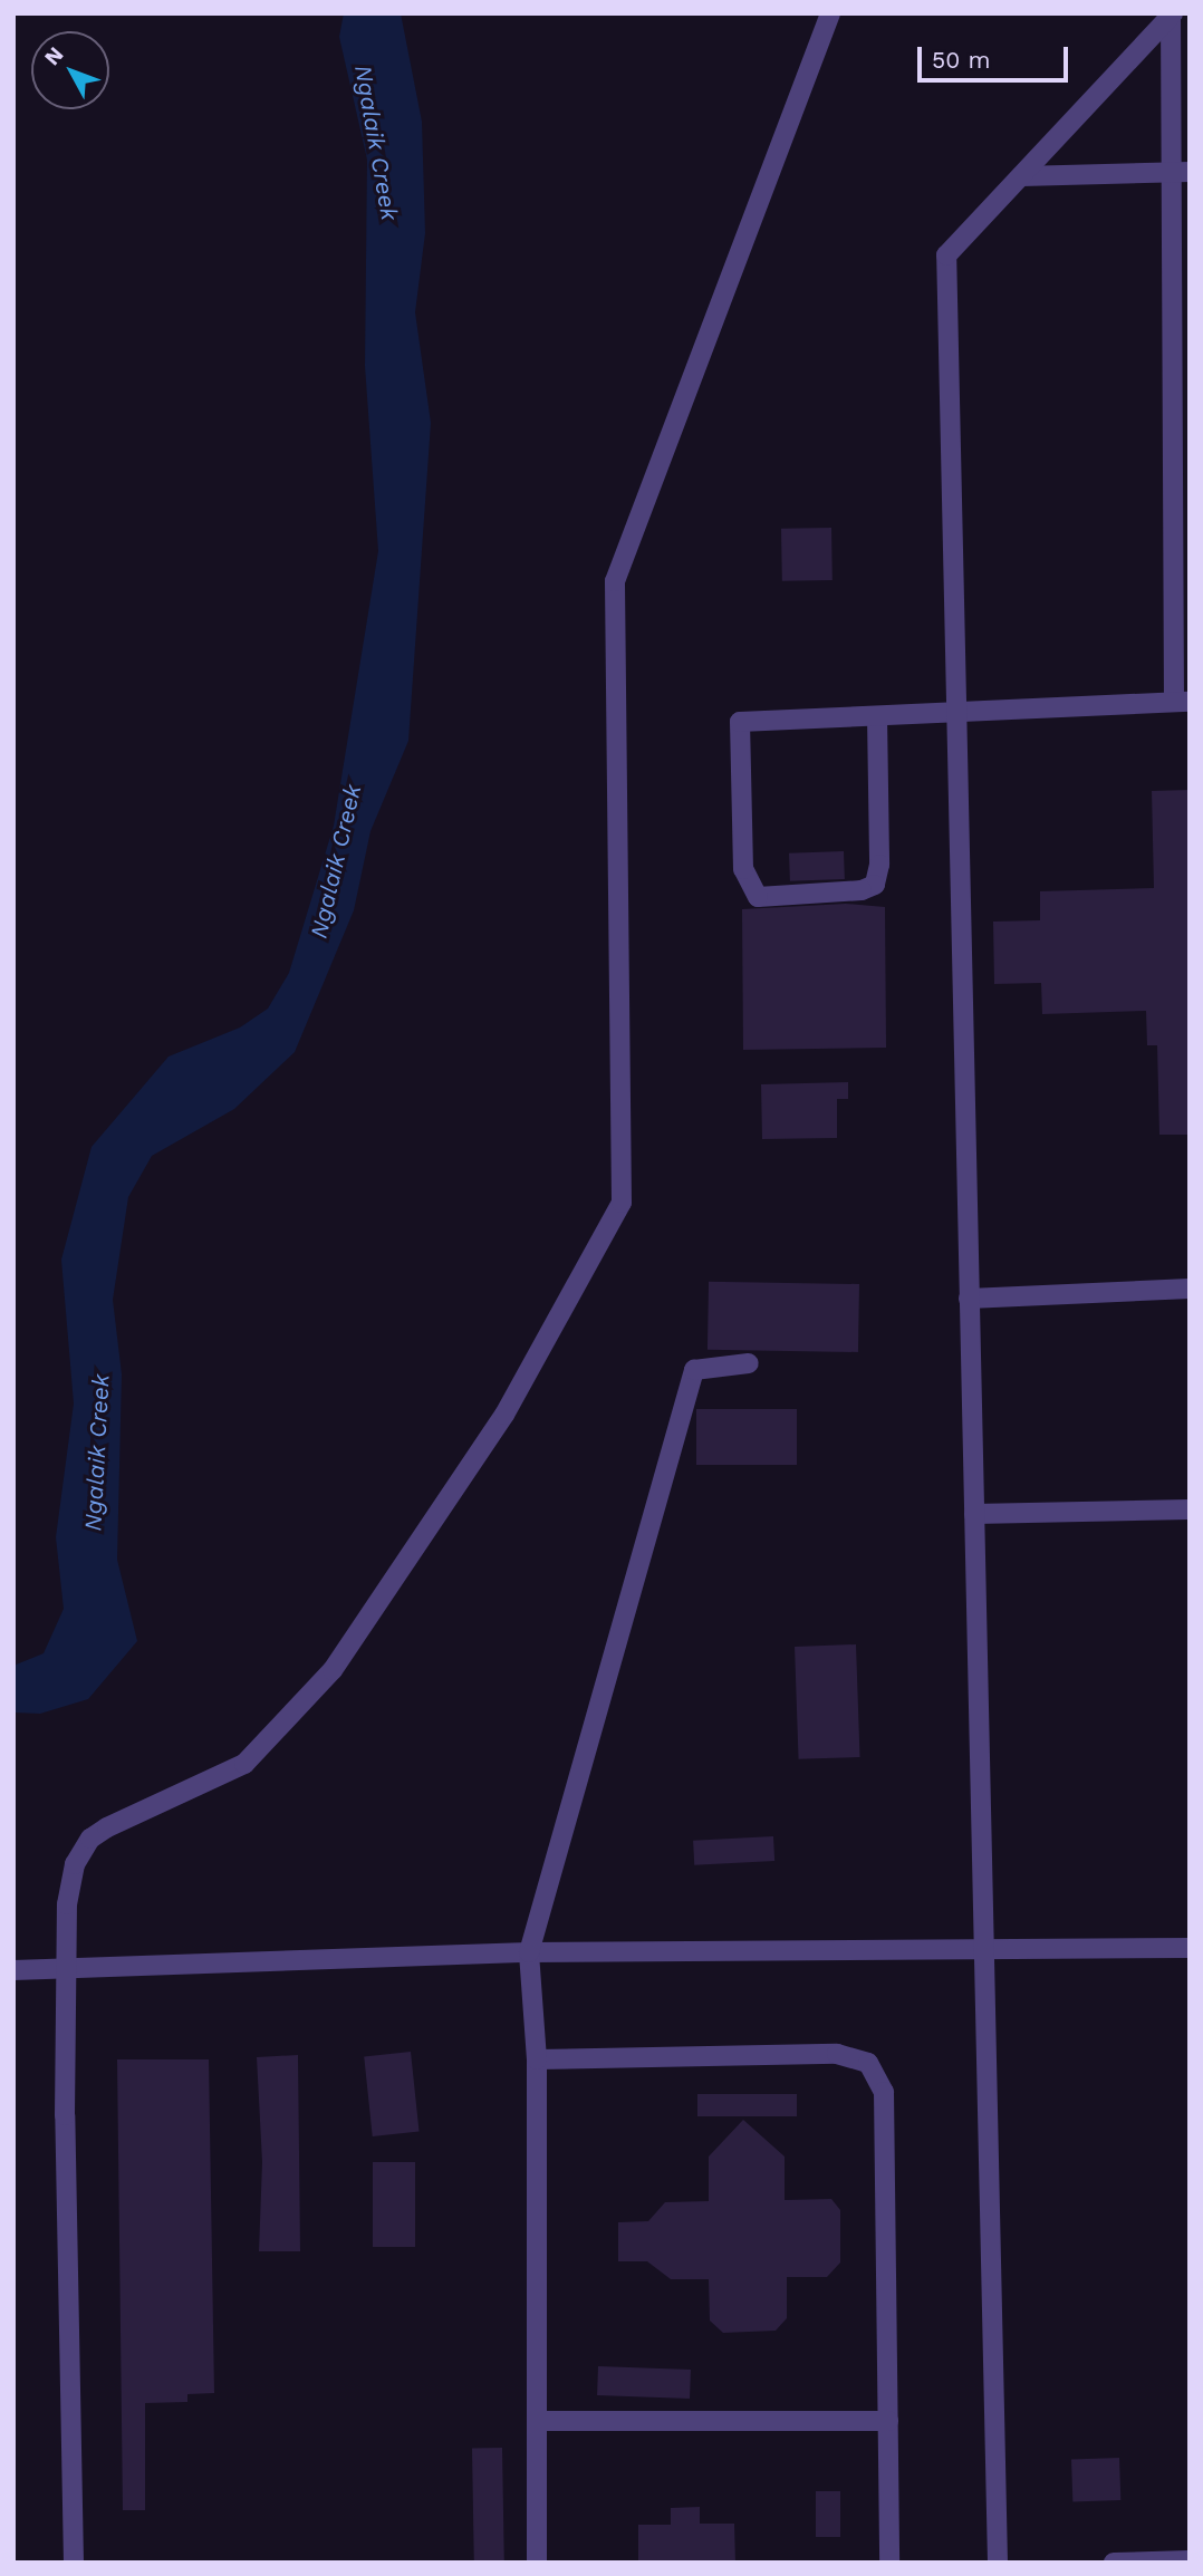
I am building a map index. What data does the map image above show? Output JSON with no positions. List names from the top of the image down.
{
  "water": ["Ngalaik Creek"],
  "scale_bar": "50 m",
  "north": "top left"
}
